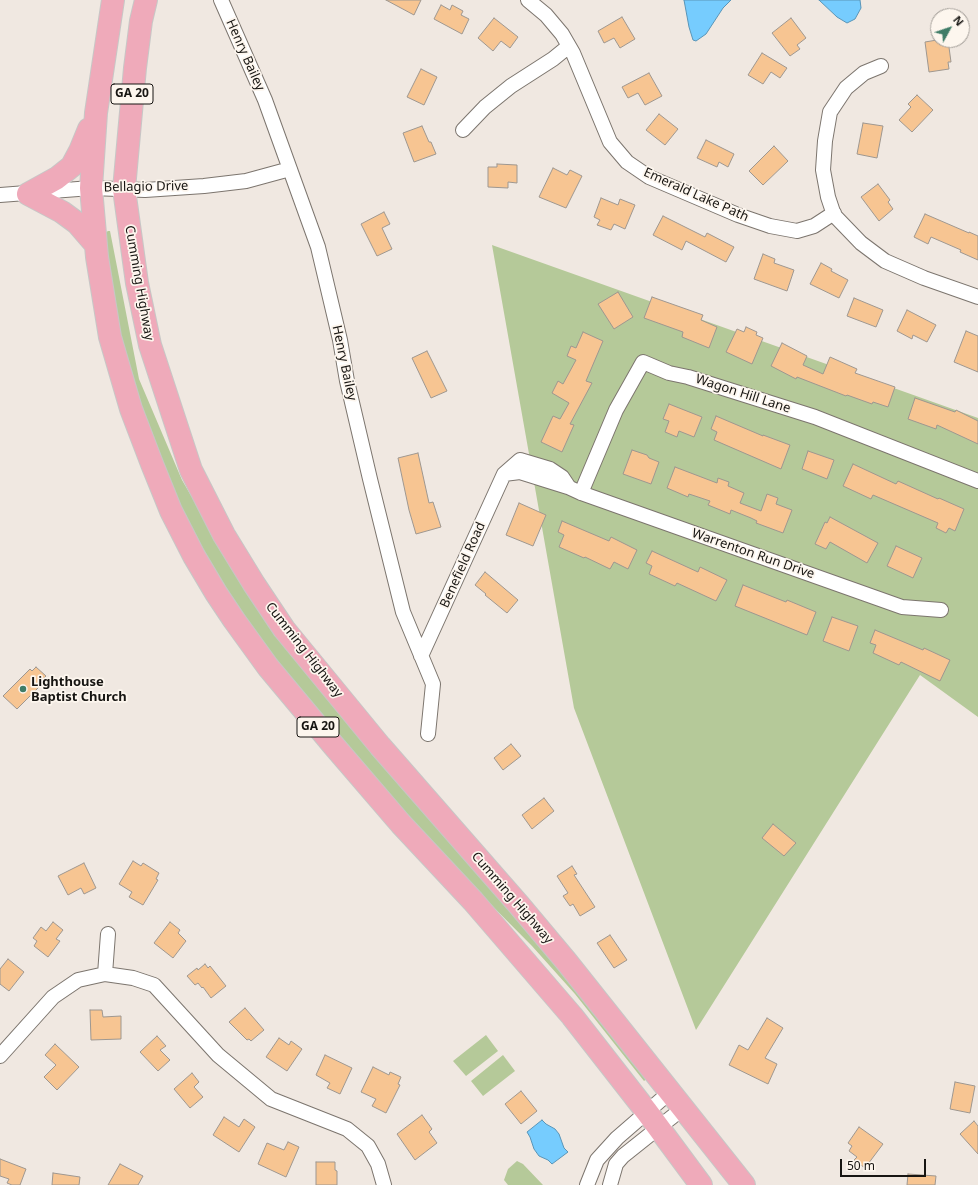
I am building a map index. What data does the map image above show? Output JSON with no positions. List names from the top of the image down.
{
  "streets": {
    "highway": ["GA 20", "Cumming Highway"],
    "street": [
      "Henry Bailey",
      "Bellagio Drive",
      "Emerald Lake Path",
      "Wagon Hill Lane",
      "Warrenton Run Drive",
      "Benefield Road"
    ]
  },
  "crossings": [
    ["Henry Bailey", "Bellagio Drive"],
    ["Henry Bailey", "Benefield Road"],
    ["GA 20", "Bellagio Drive"],
    ["Bellagio Drive", "Cumming Highway"],
    ["Wagon Hill Lane", "Warrenton Run Drive"],
    ["Warrenton Run Drive", "Benefield Road"]
  ],
  "places": ["Lighthouse Baptist Church"],
  "scale_bar": "50 m",
  "north": "top right"
}
